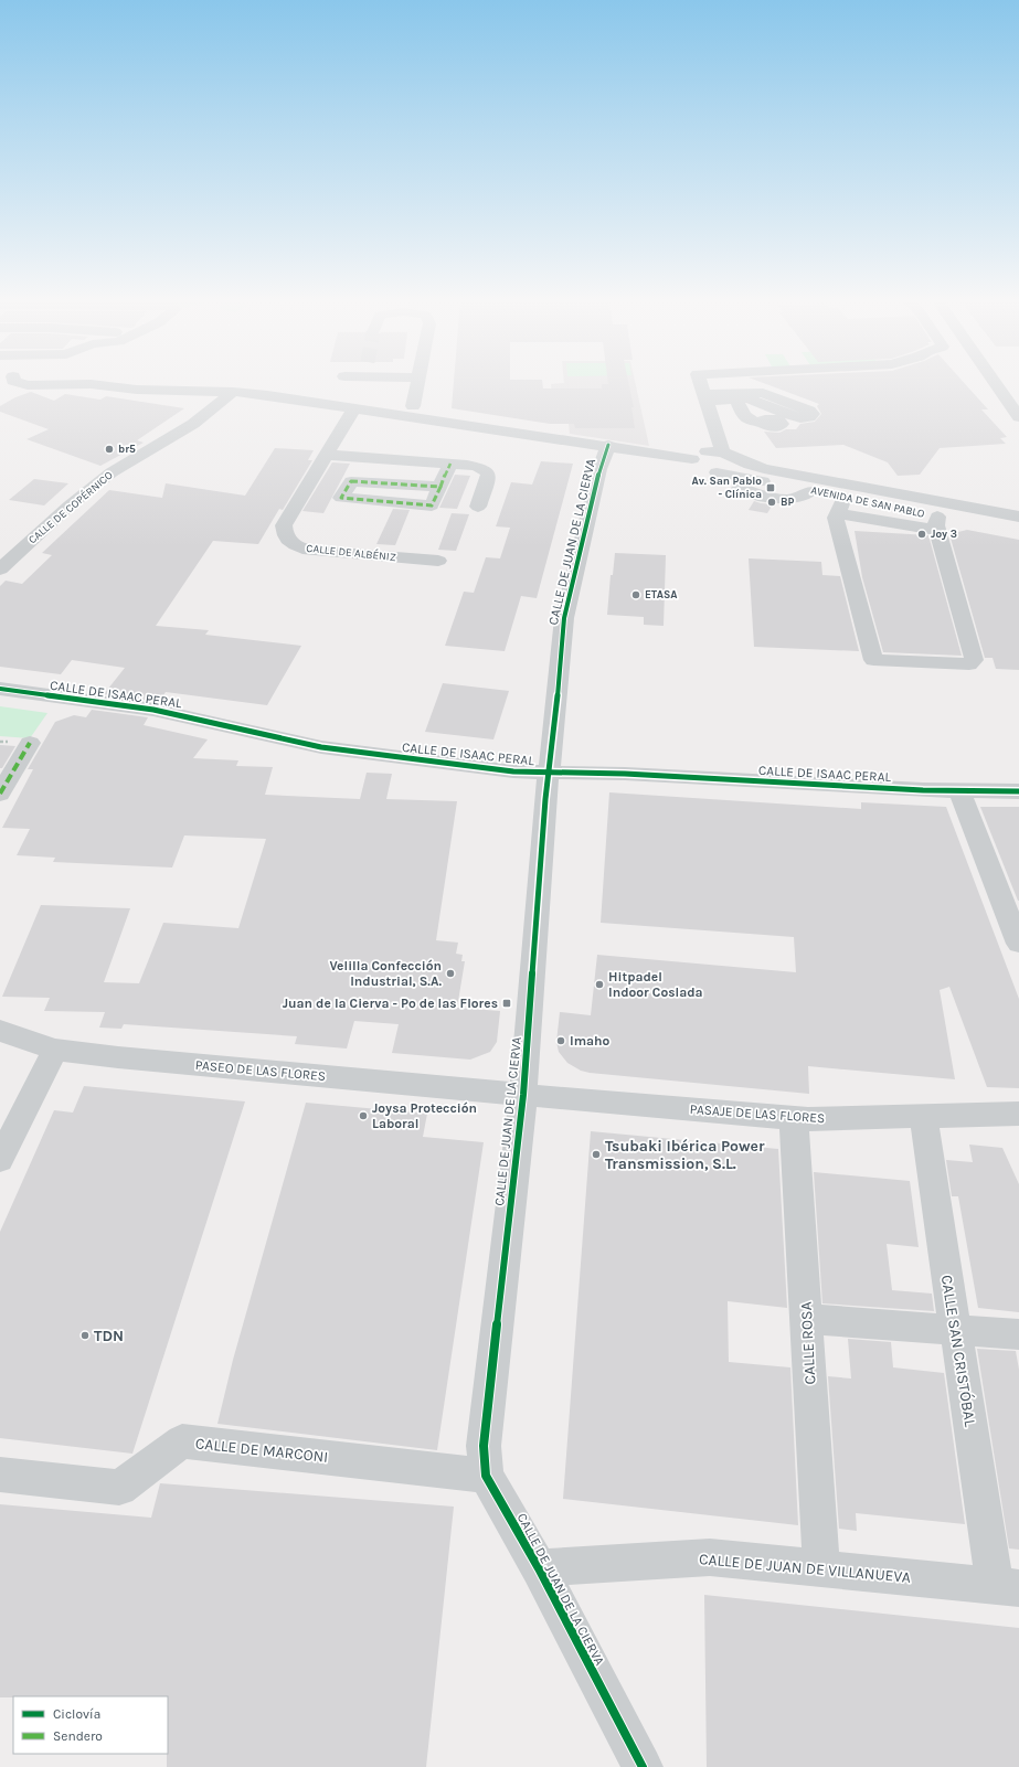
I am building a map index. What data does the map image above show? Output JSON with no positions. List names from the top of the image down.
{
  "streets": {
    "street": [
      "AVENIDA DE SAN PABLO",
      "CALLE DE COPÉRNICO",
      "CALLE DE JUAN DE LA CIERVA",
      "CALLE DE ALBÉNIZ",
      "CALLE DE ISAAC PERAL",
      "PASEO DE LAS FLORES",
      "PASAJE DE LAS FLORES",
      "CALLE ROSA",
      "CALLE SAN CRISTÓBAL",
      "CALLE DE MARCONI",
      "CALLE DE JUAN DE VILLANUEVA"
    ]
  },
  "crossings": [
    ["AVENIDA DE SAN PABLO", "CALLE DE COPÉRNICO"],
    ["AVENIDA DE SAN PABLO", "CALLE DE JUAN DE LA CIERVA"],
    ["AVENIDA DE SAN PABLO", "CALLE DE ALBÉNIZ"],
    ["CALLE DE JUAN DE LA CIERVA", "CALLE DE ISAAC PERAL"],
    ["CALLE DE JUAN DE LA CIERVA", "PASEO DE LAS FLORES"],
    ["CALLE DE JUAN DE LA CIERVA", "PASAJE DE LAS FLORES"],
    ["CALLE DE JUAN DE LA CIERVA", "CALLE DE MARCONI"],
    ["CALLE DE JUAN DE LA CIERVA", "CALLE DE JUAN DE VILLANUEVA"],
    ["PASEO DE LAS FLORES", "PASAJE DE LAS FLORES"],
    ["PASAJE DE LAS FLORES", "CALLE ROSA"],
    ["PASAJE DE LAS FLORES", "CALLE SAN CRISTÓBAL"],
    ["CALLE ROSA", "CALLE DE JUAN DE VILLANUEVA"],
    ["CALLE SAN CRISTÓBAL", "CALLE DE JUAN DE VILLANUEVA"]
  ],
  "places": {
    "other": [
      "br5",
      "BP",
      "Joy 3",
      "ETASA",
      "Velilla Confección Industrial, S.A.",
      "Hitpadel Indoor Coslada",
      "Imaho",
      "Joysa Protección Laboral",
      "Tsubaki Ibérica Power Transmission, S.L.",
      "TDN"
    ],
    "transit": ["Av. San Pablo - Clínica", "Juan de la Cierva - Pº de las Flores"]
  },
  "legend": ["Ciclovía", "Sendero"]
}
